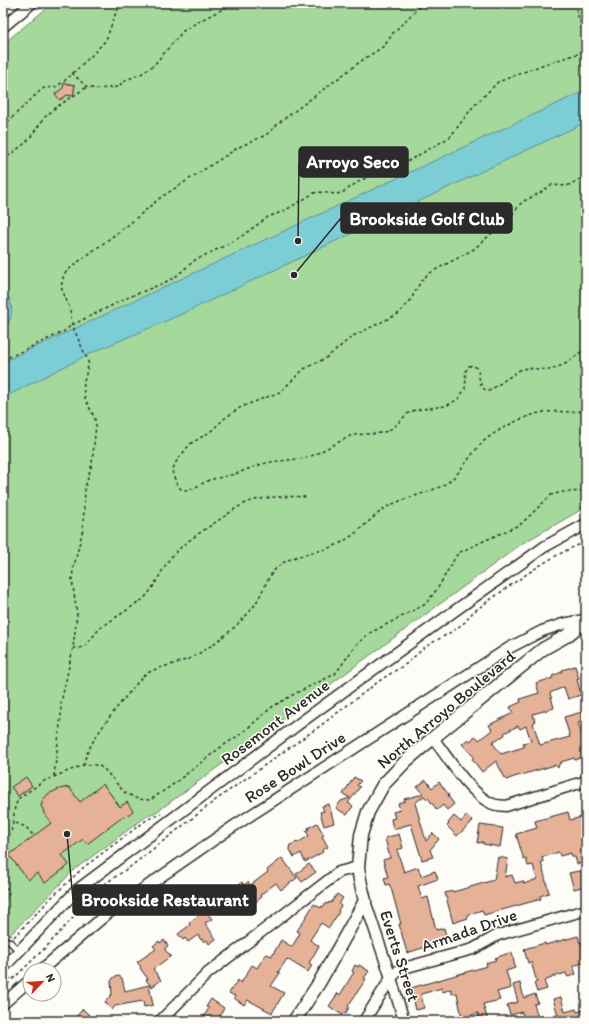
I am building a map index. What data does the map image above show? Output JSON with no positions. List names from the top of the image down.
{
  "streets": {
    "street": [
      "North Arroyo Boulevard",
      "Rosemont Avenue",
      "Rose Bowl Drive",
      "Armada Drive",
      "Everts Street"
    ]
  },
  "crossings": [
    ["North Arroyo Boulevard", "Rose Bowl Drive"],
    ["North Arroyo Boulevard", "Everts Street"],
    ["Armada Drive", "Everts Street"]
  ],
  "places": ["Arroyo Seco", "Brookside Golf Club", "Brookside Restaurant"],
  "north": "top right"
}
